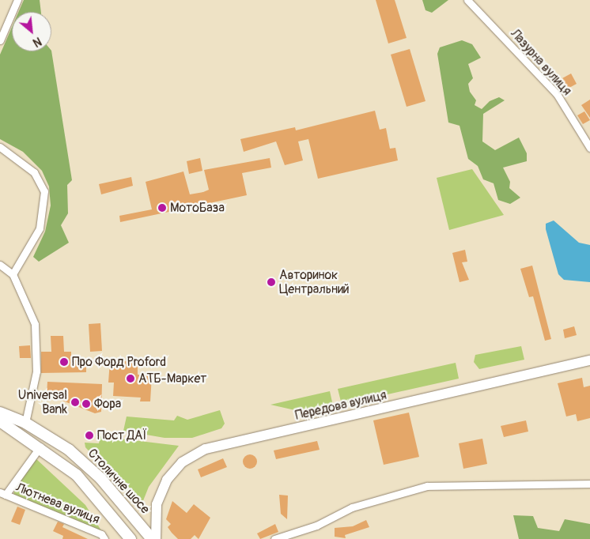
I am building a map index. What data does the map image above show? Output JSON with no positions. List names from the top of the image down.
{
  "streets": {
    "main road": ["Столичне шосе"],
    "street": ["Лазурна вулиця", "Передова вулиця", "Лютнева вулиця"]
  },
  "places": [
    "МотоБаза",
    "Авторинок Центральний",
    "Про Форд Proford",
    "АТБ-Маркет",
    "Universal Bank",
    "Фора",
    "Пост ДАЇ"
  ],
  "north": "bottom right"
}
